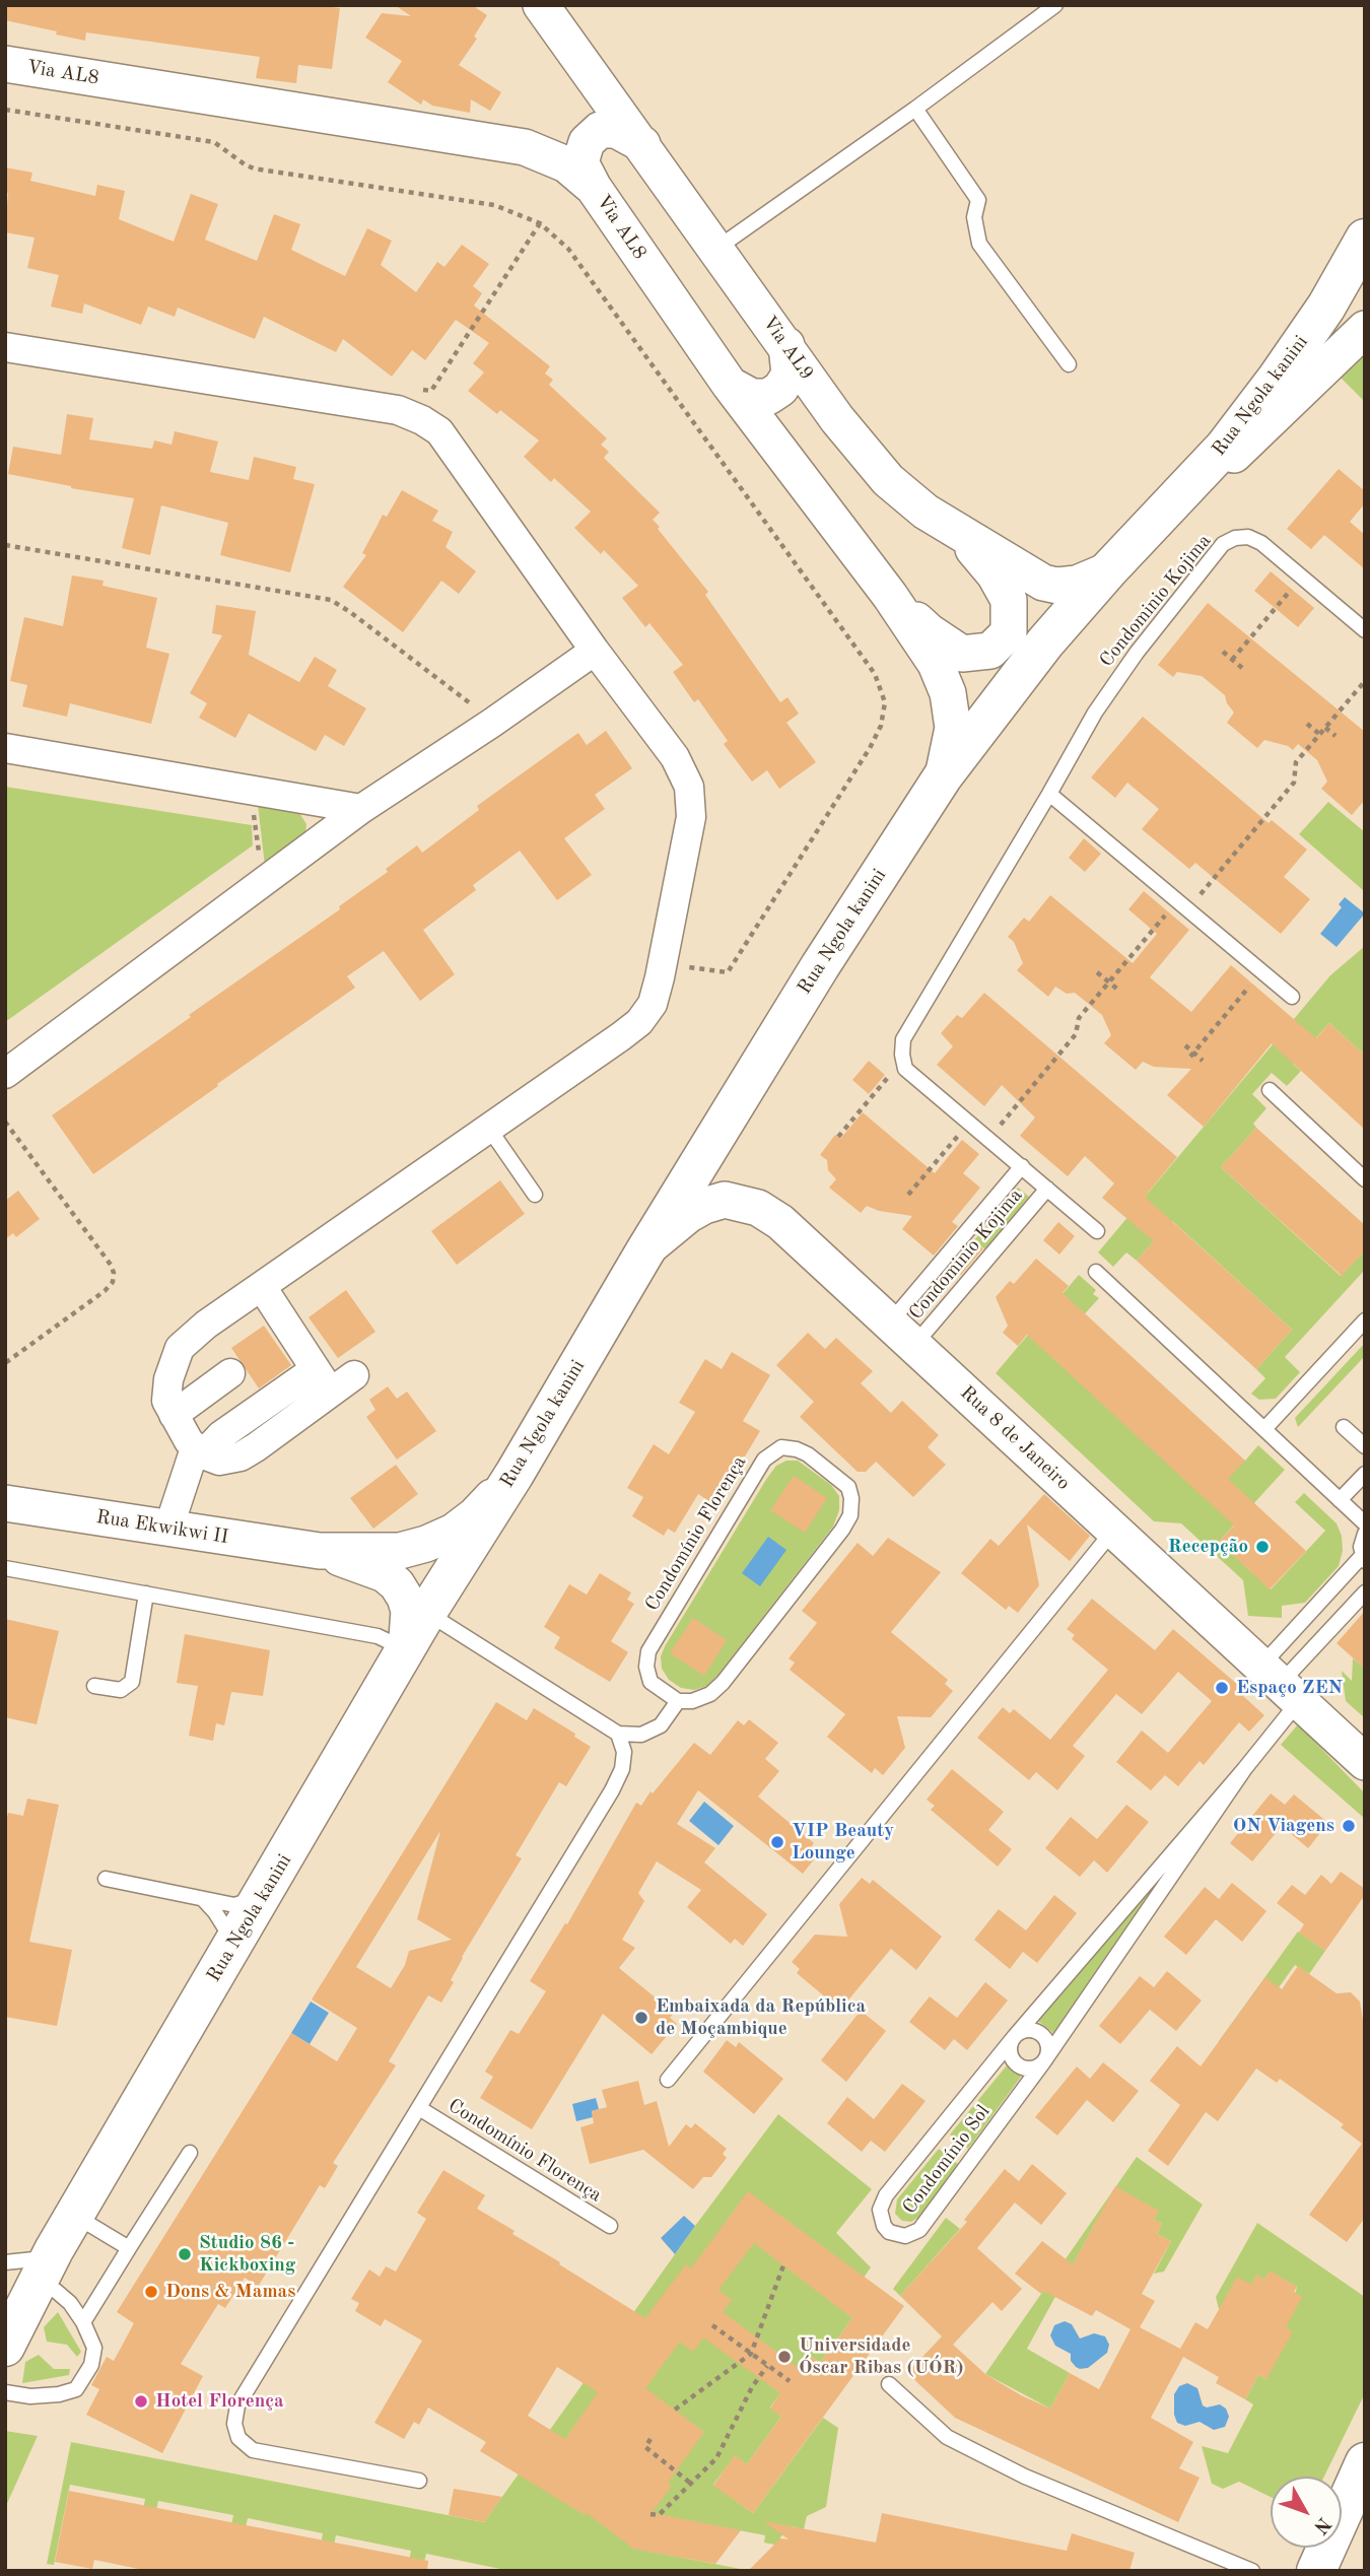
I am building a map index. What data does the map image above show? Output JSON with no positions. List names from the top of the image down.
{
  "streets": {
    "main road": ["Rua Ngola kanini"],
    "street": [
      "Via AL8",
      "Via AL9",
      "Rua 8 de Janeiro",
      "Rua Ekwikwi II"
    ],
    "lane": ["Condominio Kojima", "Condomínio Florença", "Condomínio Sol"]
  },
  "crossings": [
    ["Via AL8", "Rua Ngola kanini"],
    ["Via AL9", "Rua Ngola kanini"],
    ["Rua Ngola kanini", "Rua 8 de Janeiro"],
    ["Rua Ngola kanini", "Rua Ekwikwi II"],
    ["Condominio Kojima", "Rua 8 de Janeiro"],
    ["Rua 8 de Janeiro", "Condomínio Sol"]
  ],
  "places": [
    "Recepção",
    "Espaço ZEN",
    "ON Viagens",
    "VIP Beauty Lounge",
    "Embaixada da República de Moçambique",
    "Studio 86 - Kickboxing",
    "Dons & Mamas",
    "Universidade Óscar Ribas (UÓR)",
    "Hotel Florença"
  ],
  "north": "bottom right"
}
